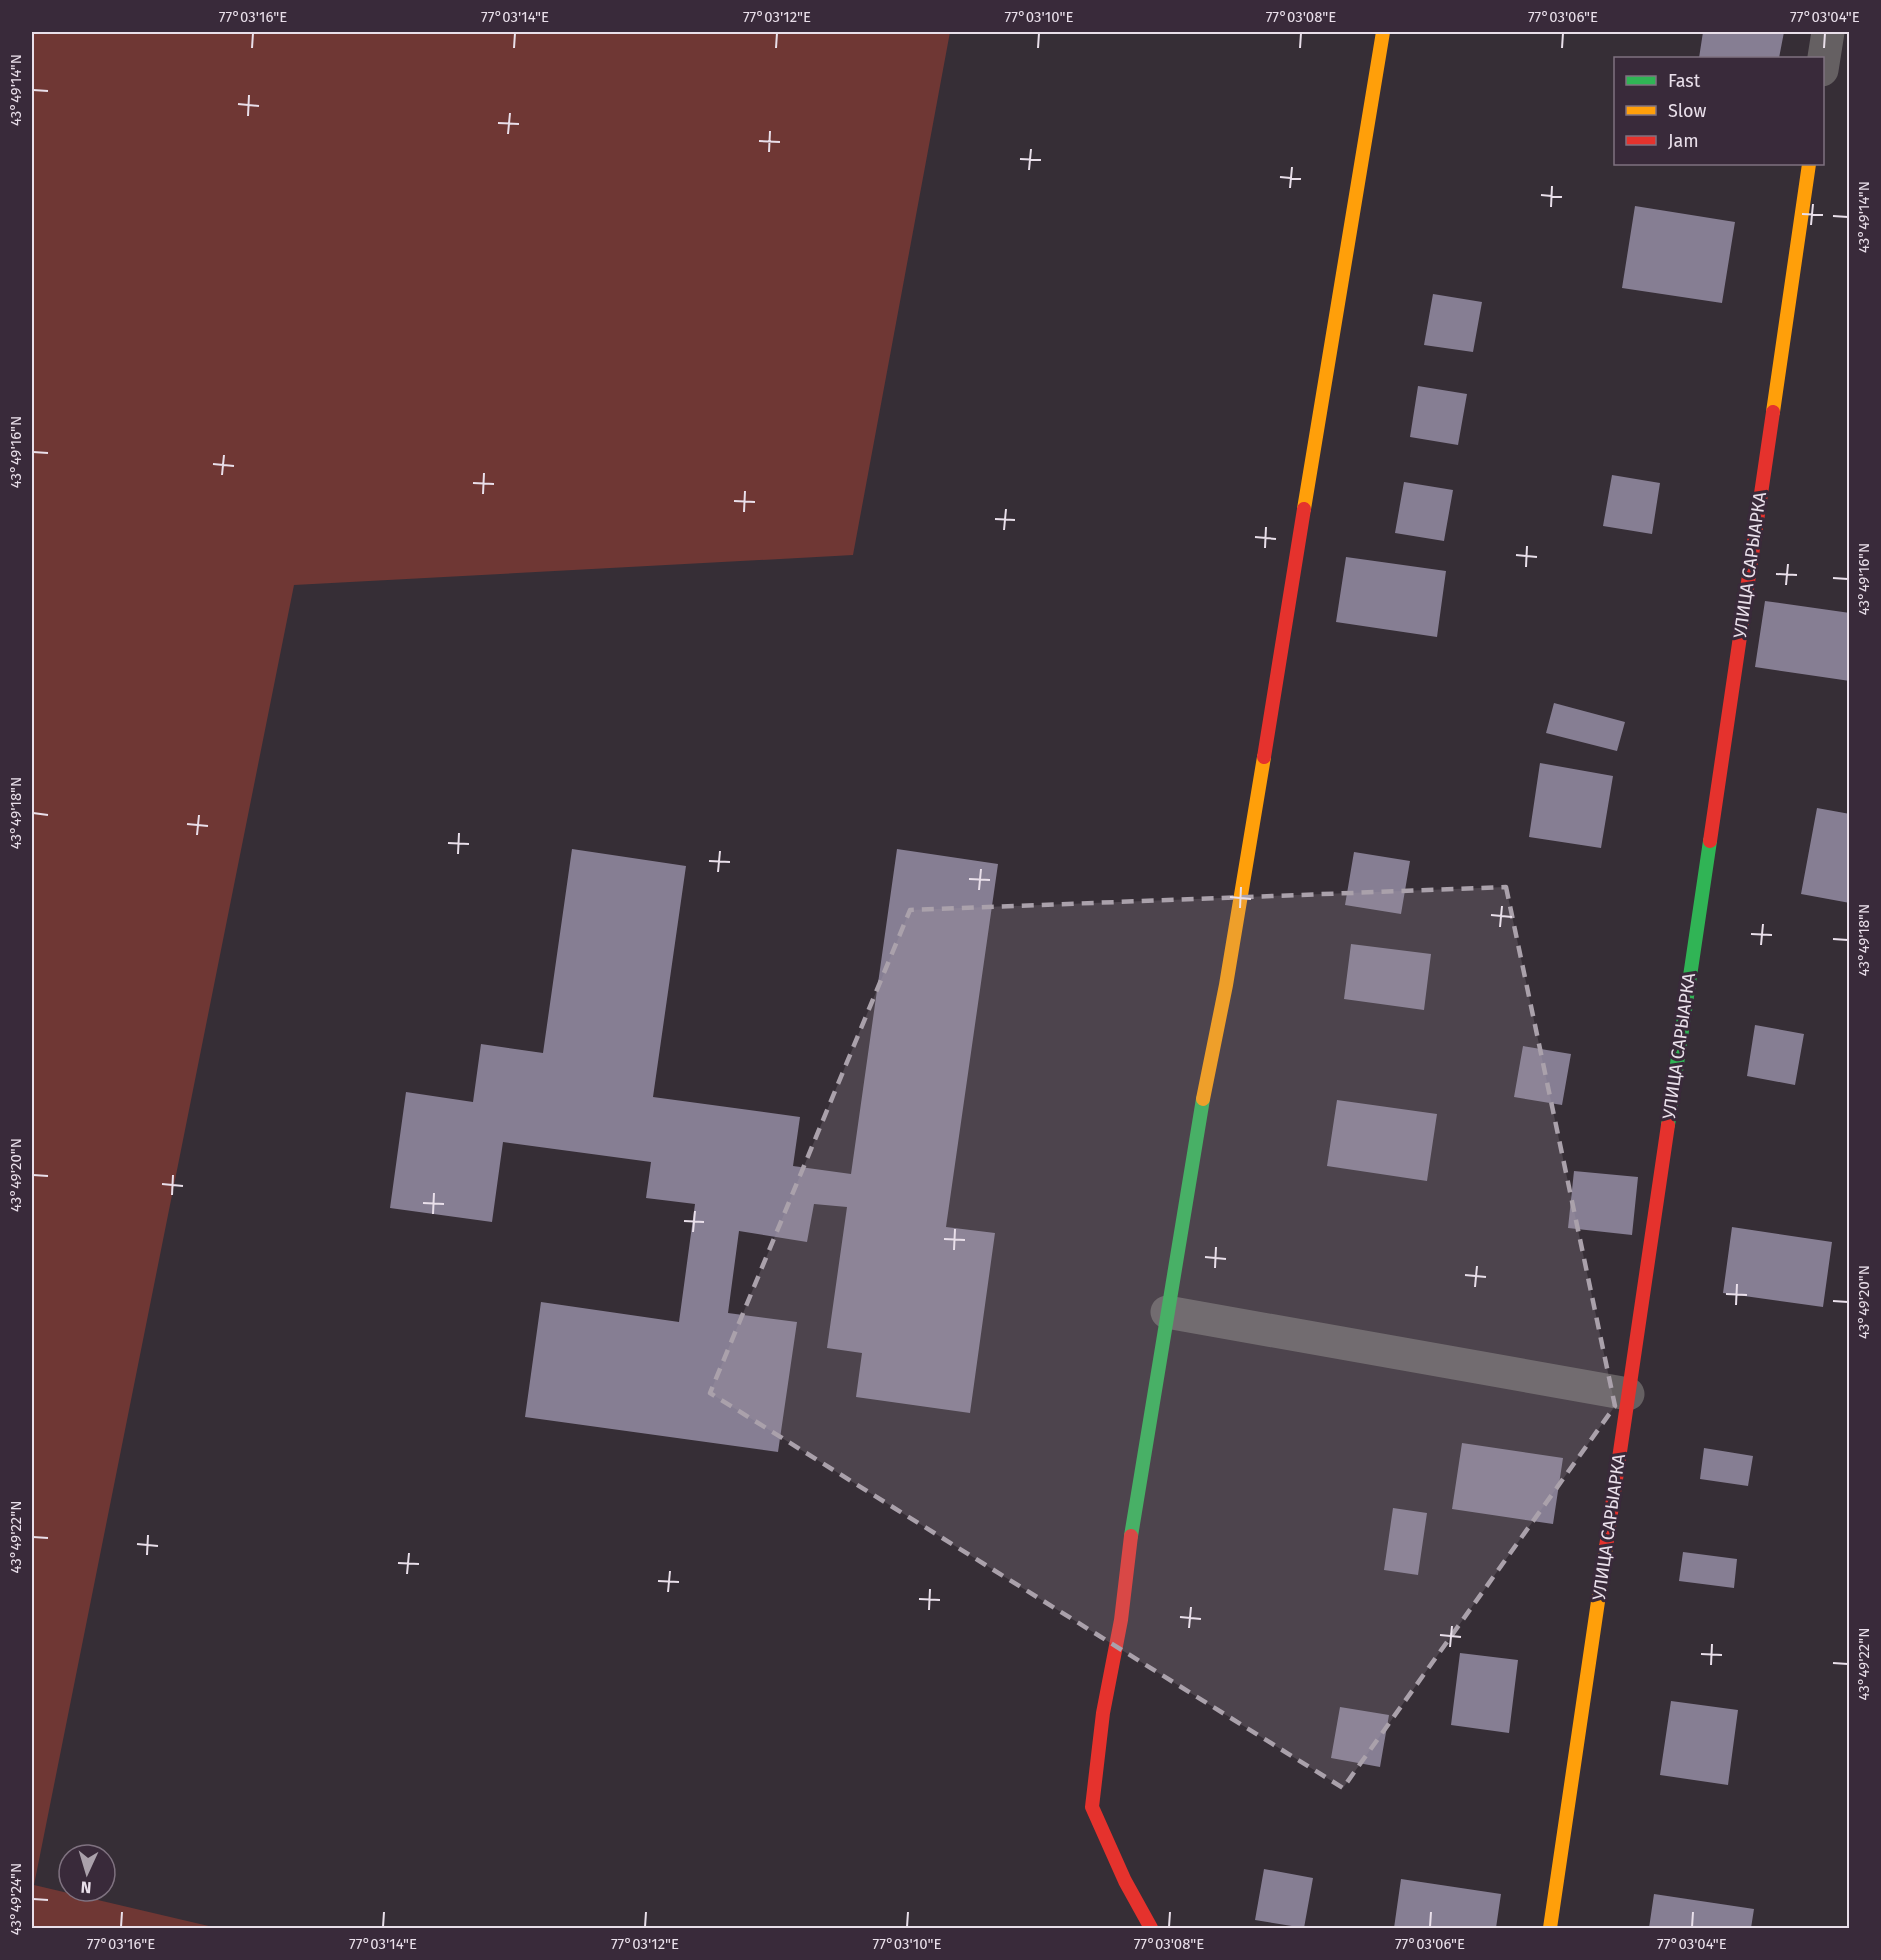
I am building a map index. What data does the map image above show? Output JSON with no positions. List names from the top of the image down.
{
  "streets": {
    "street": ["УЛИЦА САРЫАРКА"]
  },
  "legend": ["Fast", "Slow", "Jam"],
  "north": "bottom",
  "coordinates": [
    "77°03'16\"E",
    "77°03'14\"E",
    "77°03'12\"E",
    "77°03'10\"E",
    "77°03'08\"E",
    "77°03'06\"E",
    "77°03'04\"E",
    "43°49'14\"N",
    "43°49'16\"N",
    "43°49'18\"N",
    "43°49'20\"N",
    "43°49'22\"N",
    "43°49'24\"N"
  ]
}
